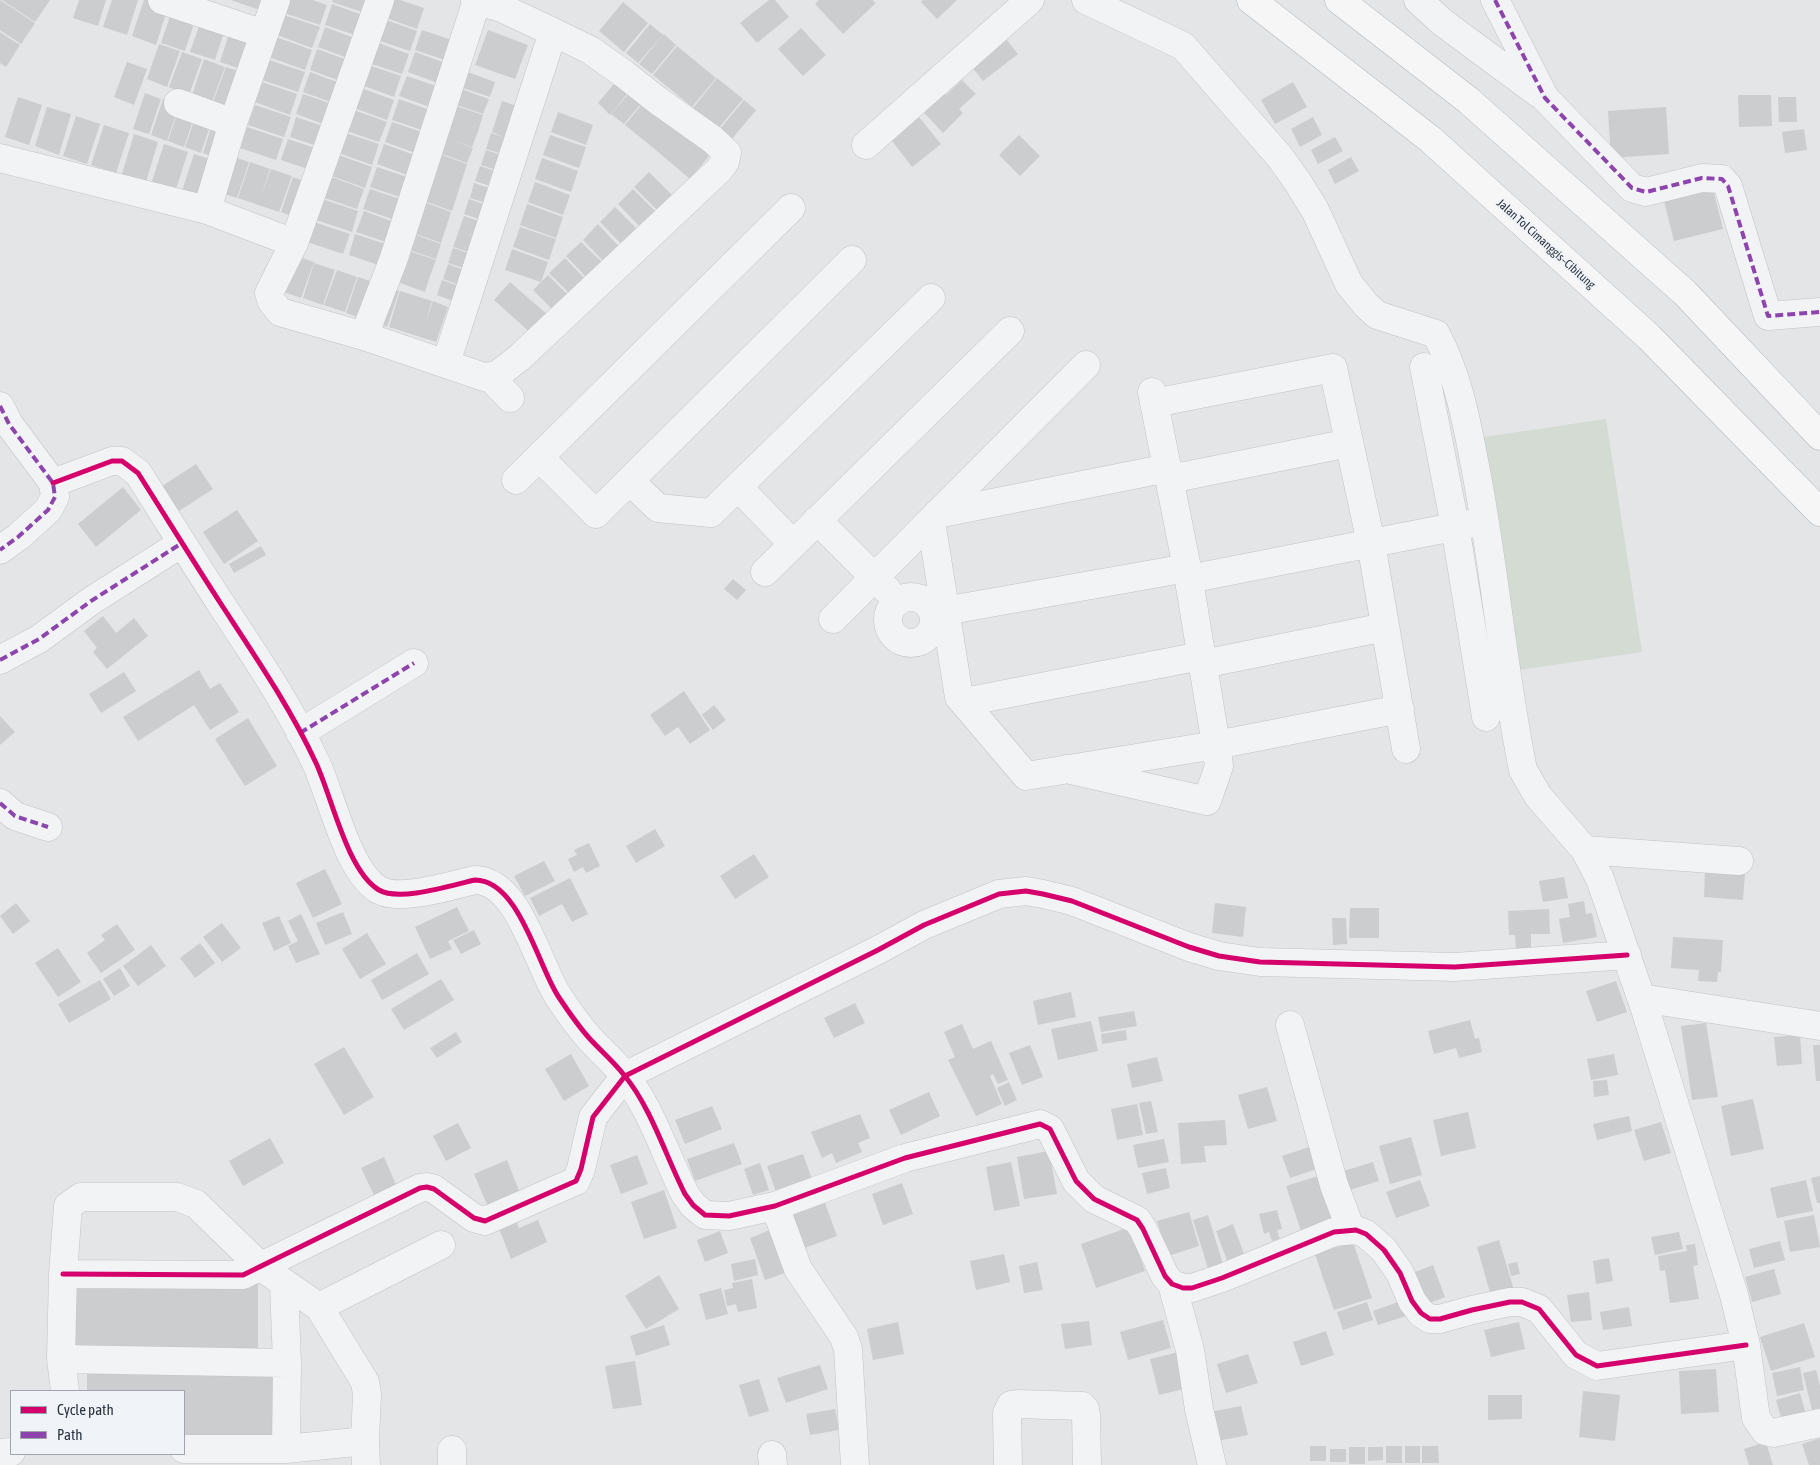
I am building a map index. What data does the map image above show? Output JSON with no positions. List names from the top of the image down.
{
  "streets": {
    "highway": ["Jalan Tol Cimanggis–Cibitung"]
  },
  "legend": ["Cycle path", "Path"]
}
